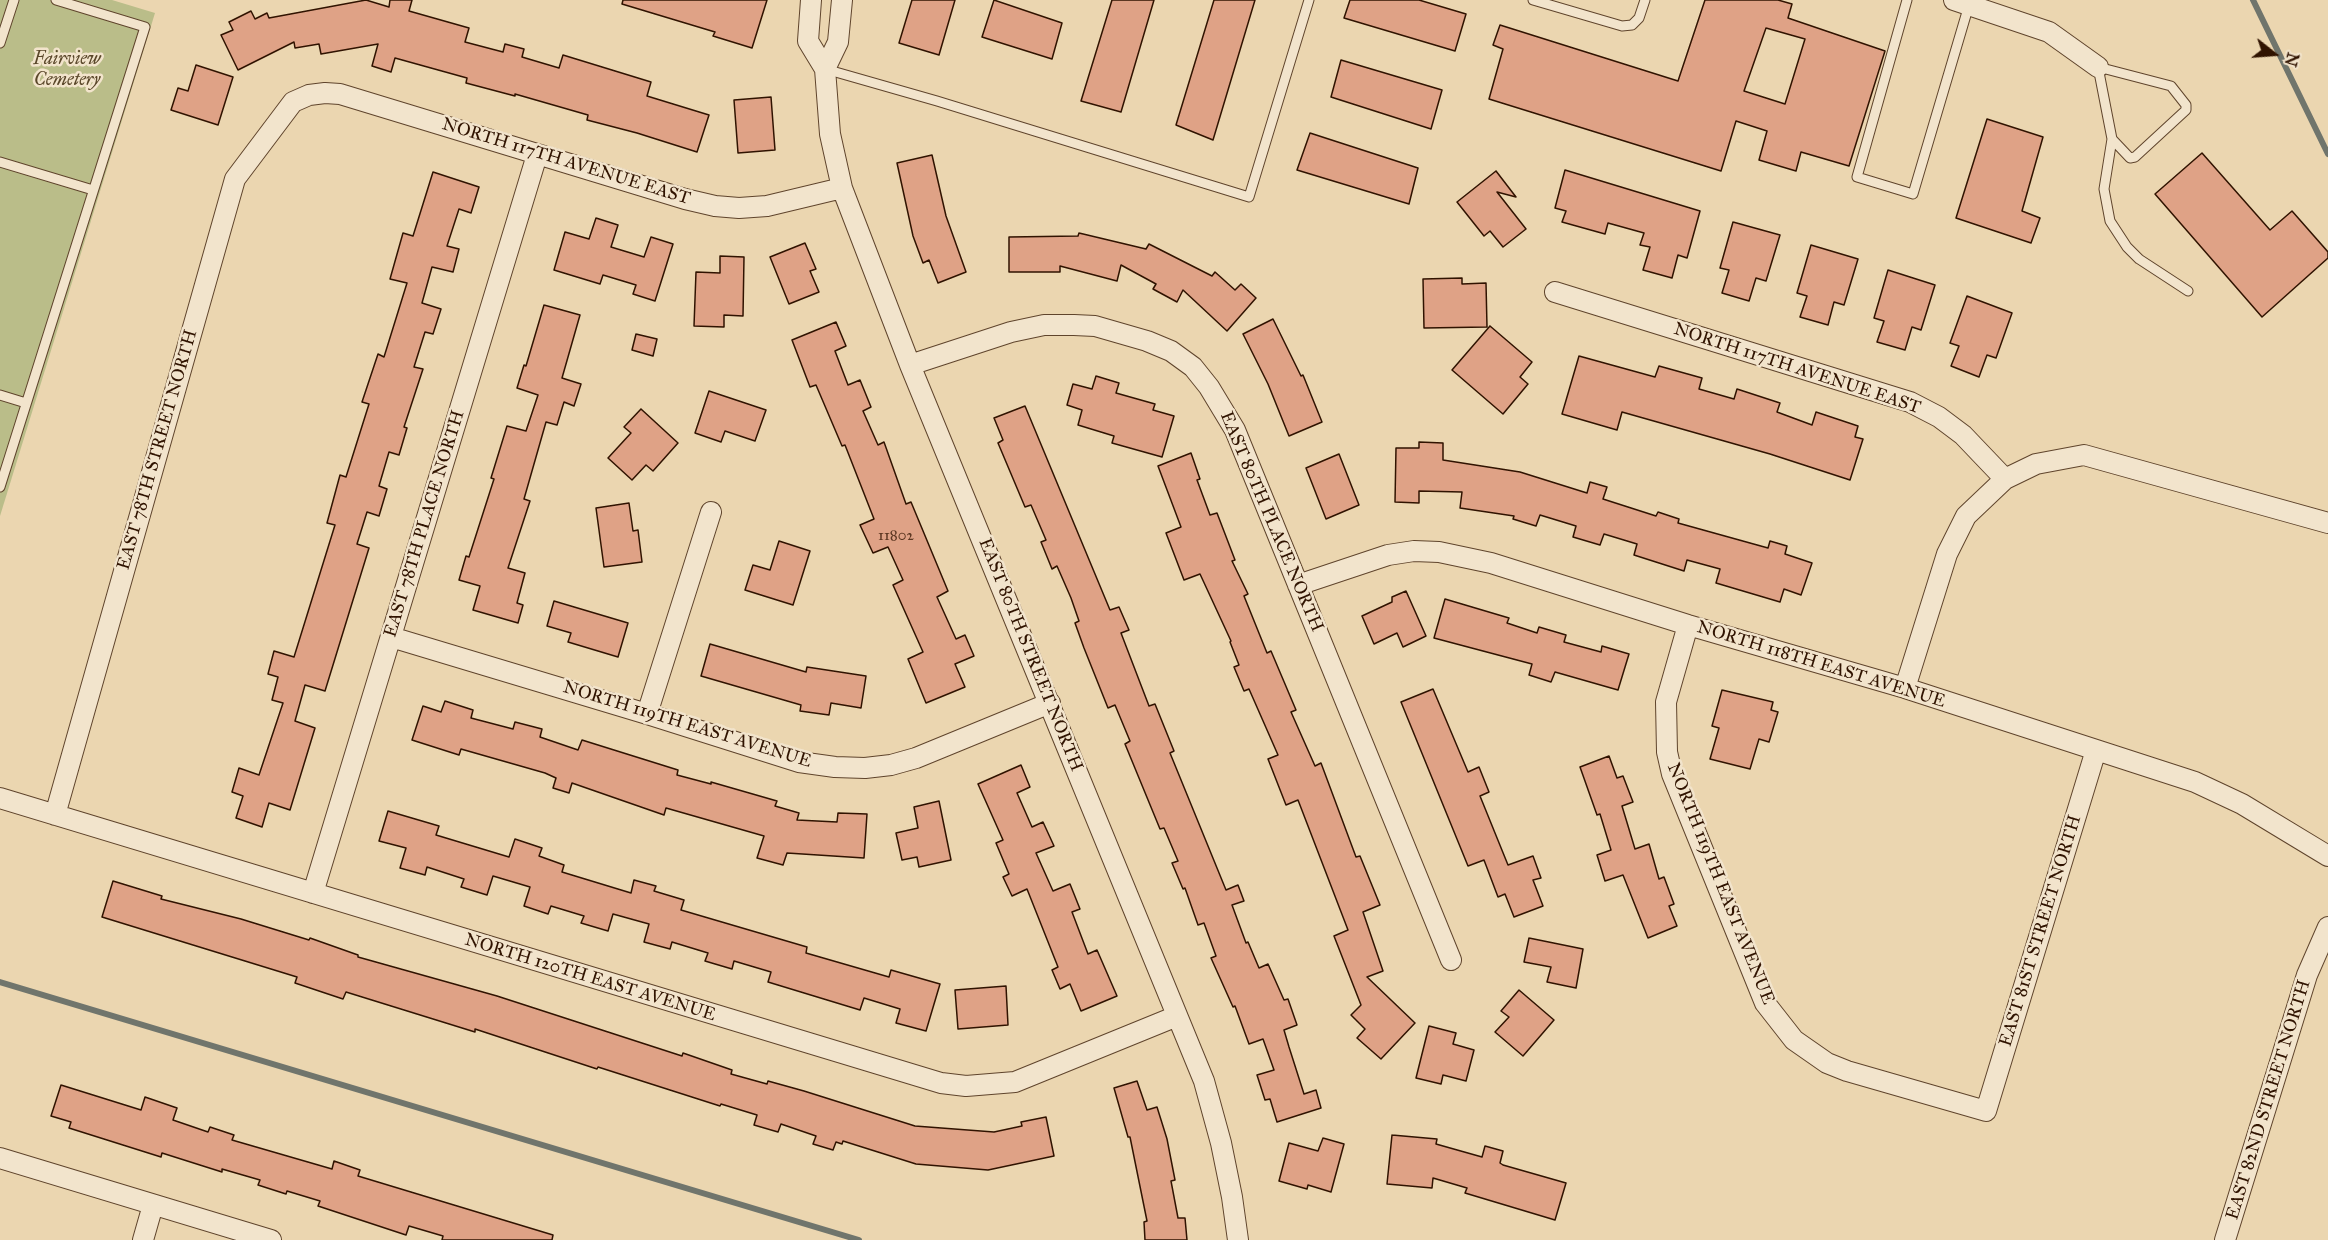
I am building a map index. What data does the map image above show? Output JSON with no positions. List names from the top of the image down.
{
  "streets": {
    "street": [
      "NORTH 117TH AVENUE EAST",
      "EAST 78TH STREET NORTH",
      "EAST 80TH PLACE NORTH",
      "EAST 78TH PLACE NORTH",
      "EAST 80TH STREET NORTH",
      "NORTH 118TH EAST AVENUE",
      "NORTH 119TH EAST AVENUE",
      "EAST 81ST STREET NORTH",
      "NORTH 120TH EAST AVENUE",
      "EAST 82ND STREET NORTH"
    ]
  },
  "crossings": [
    ["NORTH 117TH AVENUE EAST", "EAST 78TH STREET NORTH"],
    ["NORTH 117TH AVENUE EAST", "EAST 78TH PLACE NORTH"],
    ["NORTH 117TH AVENUE EAST", "EAST 80TH STREET NORTH"],
    ["EAST 78TH STREET NORTH", "NORTH 120TH EAST AVENUE"],
    ["EAST 80TH PLACE NORTH", "EAST 80TH STREET NORTH"],
    ["EAST 80TH PLACE NORTH", "NORTH 118TH EAST AVENUE"],
    ["EAST 78TH PLACE NORTH", "NORTH 119TH EAST AVENUE"],
    ["EAST 78TH PLACE NORTH", "NORTH 120TH EAST AVENUE"],
    ["EAST 80TH STREET NORTH", "NORTH 119TH EAST AVENUE"],
    ["EAST 80TH STREET NORTH", "NORTH 120TH EAST AVENUE"],
    ["NORTH 118TH EAST AVENUE", "NORTH 119TH EAST AVENUE"],
    ["NORTH 118TH EAST AVENUE", "EAST 81ST STREET NORTH"],
    ["NORTH 119TH EAST AVENUE", "EAST 81ST STREET NORTH"]
  ],
  "parks": ["Fairview Cemetery"],
  "house_numbers": ["11802"],
  "north": "right"
}
